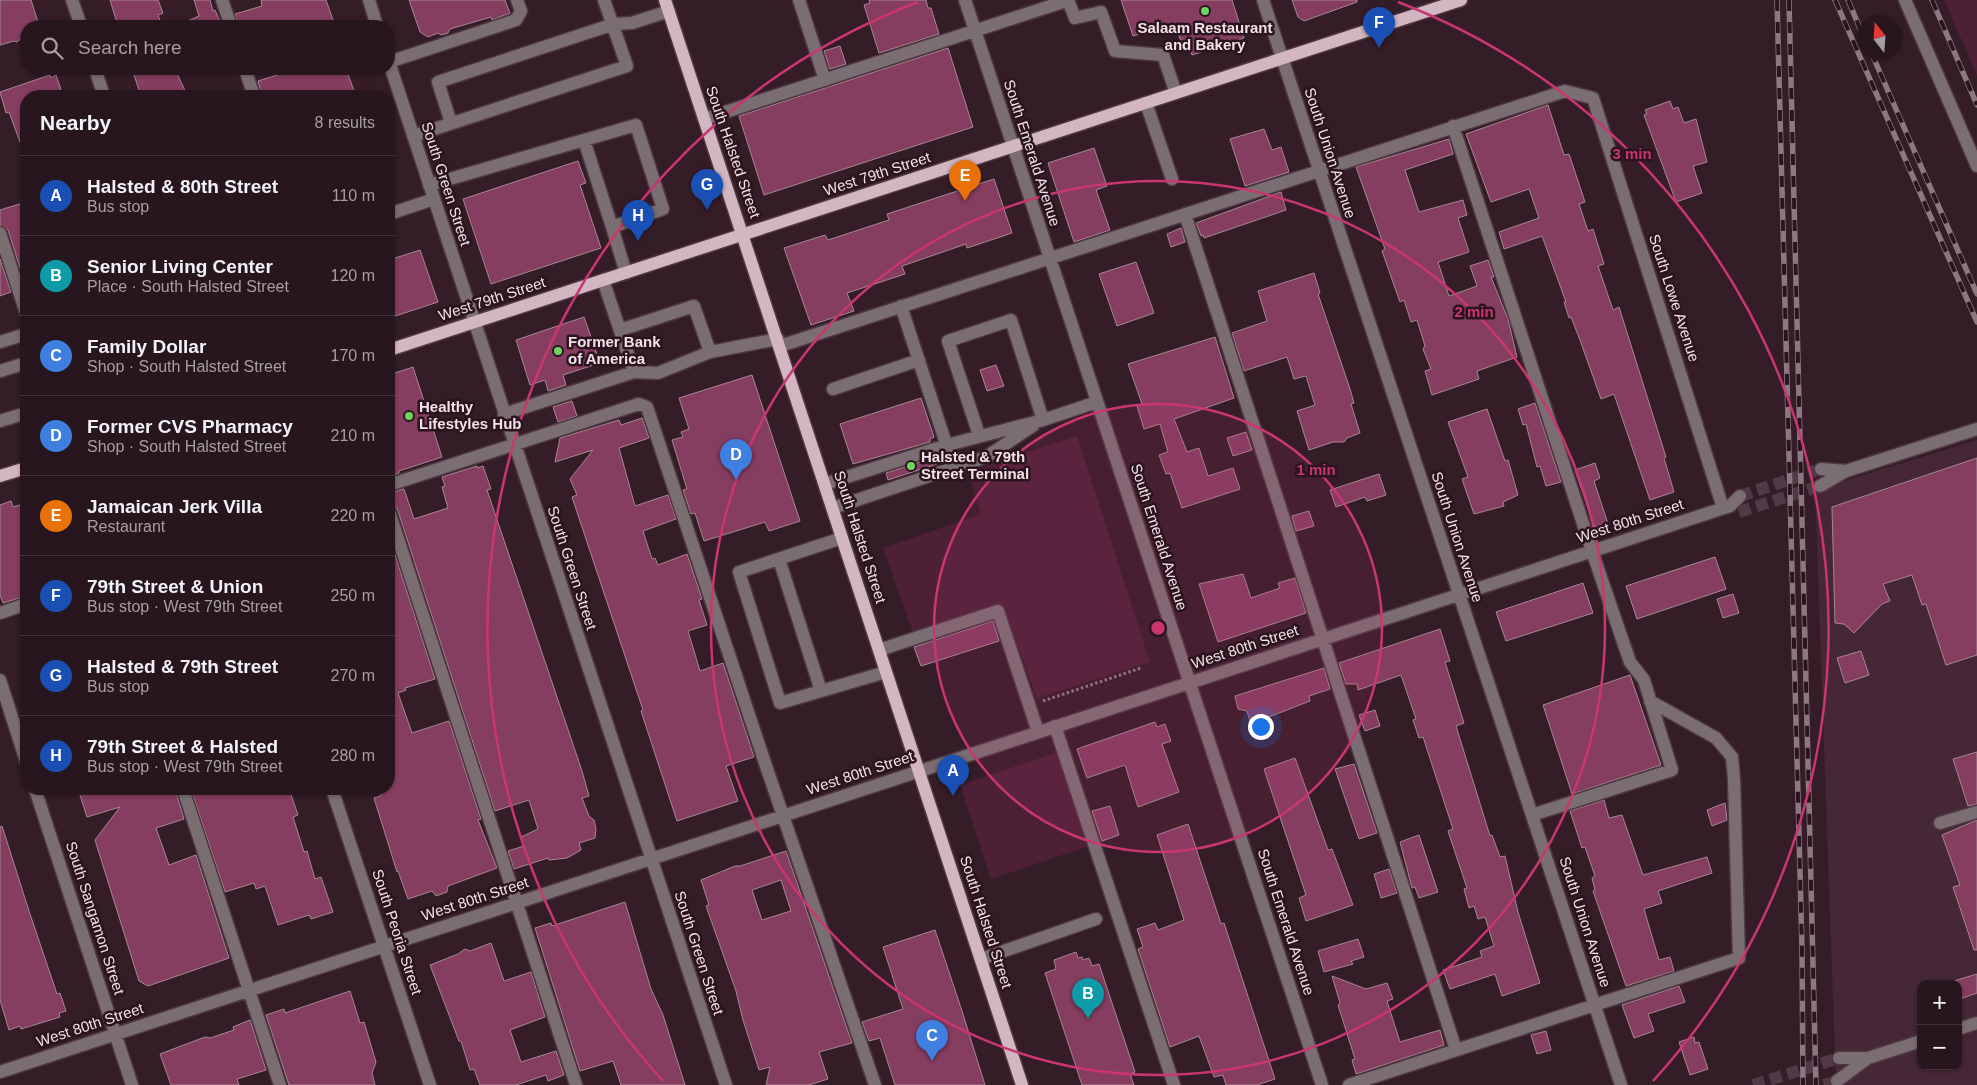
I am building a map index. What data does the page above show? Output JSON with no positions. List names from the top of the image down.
{
  "streets": {
    "main road": ["South Halsted Street", "West 79th Street"],
    "street": [
      "South Emerald Avenue",
      "South Union Avenue",
      "South Green Street",
      "South Lowe Avenue",
      "West 80th Street",
      "South Sangamon Street",
      "South Peoria Street"
    ]
  },
  "crossings": [
    ["South Halsted Street", "West 79th Street"],
    ["South Halsted Street", "West 80th Street"],
    ["South Emerald Avenue", "West 79th Street"],
    ["South Emerald Avenue", "West 80th Street"],
    ["South Union Avenue", "West 79th Street"],
    ["South Union Avenue", "West 80th Street"],
    ["West 79th Street", "South Green Street"],
    ["South Green Street", "West 80th Street"],
    ["South Lowe Avenue", "West 80th Street"],
    ["West 80th Street", "South Sangamon Street"],
    ["West 80th Street", "South Peoria Street"]
  ],
  "places": [
    "Salaam Restaurant and Bakery",
    "Former Bank of America",
    "Healthy Lifestyles Hub",
    "Halsted & 79th Street Terminal"
  ],
  "north": "top",
  "page": {
    "pins": [
      "F",
      "E",
      "G",
      "H",
      "D",
      "A",
      "B",
      "C"
    ],
    "search": "Search here",
    "heading": ["Nearby", "8 results"],
    "list": [
      {
        "mark": "A",
        "name": "Halsted & 80th Street",
        "note": "Bus stop",
        "value": "110 m"
      },
      {
        "mark": "B",
        "name": "Senior Living Center",
        "note": "Place · South Halsted Street",
        "value": "120 m"
      },
      {
        "mark": "C",
        "name": "Family Dollar",
        "note": "Shop · South Halsted Street",
        "value": "170 m"
      },
      {
        "mark": "D",
        "name": "Former CVS Pharmacy",
        "note": "Shop · South Halsted Street",
        "value": "210 m"
      },
      {
        "mark": "E",
        "name": "Jamaican Jerk Villa",
        "note": "Restaurant",
        "value": "220 m"
      },
      {
        "mark": "F",
        "name": "79th Street & Union",
        "note": "Bus stop · West 79th Street",
        "value": "250 m"
      },
      {
        "mark": "G",
        "name": "Halsted & 79th Street",
        "note": "Bus stop",
        "value": "270 m"
      },
      {
        "mark": "H",
        "name": "79th Street & Halsted",
        "note": "Bus stop · West 79th Street",
        "value": "280 m"
      }
    ],
    "map_buttons": ["+", "−"]
  },
  "rings": ["3 min", "2 min", "1 min"]
}
